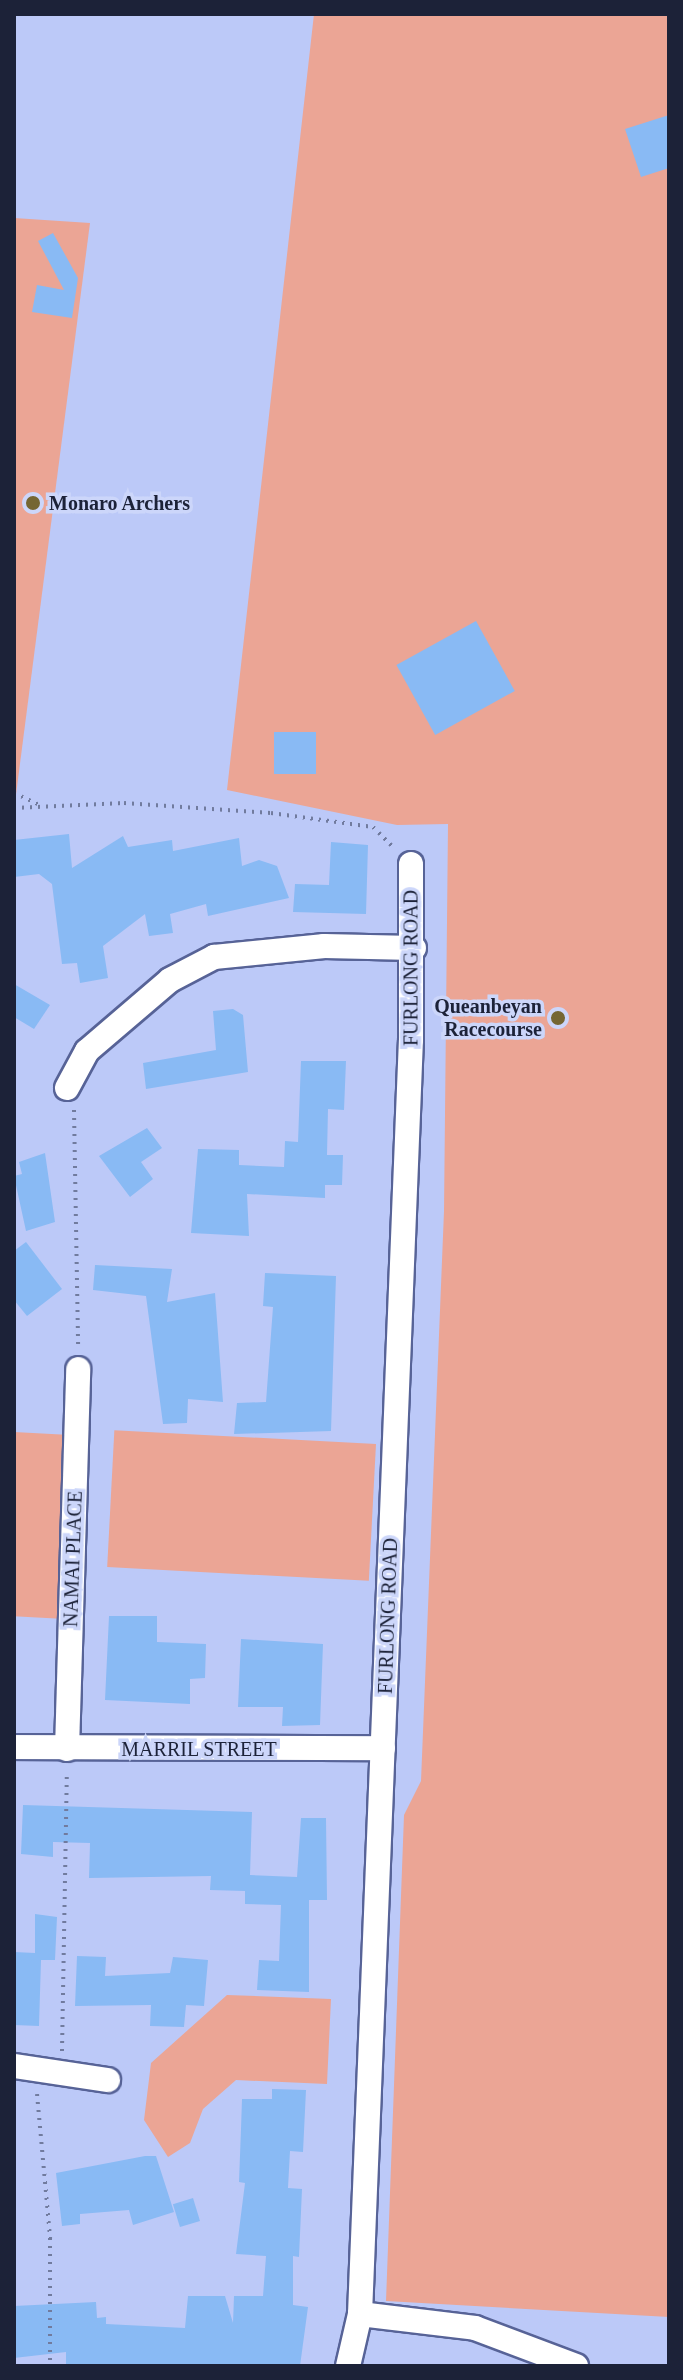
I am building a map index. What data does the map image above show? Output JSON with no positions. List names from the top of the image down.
{
  "streets": {
    "street": ["FURLONG ROAD", "NAMAI PLACE", "MARRIL STREET"]
  },
  "crossings": [
    ["FURLONG ROAD", "MARRIL STREET"],
    ["NAMAI PLACE", "MARRIL STREET"]
  ],
  "places": ["Monaro Archers", "Queanbeyan Racecourse"]
}
